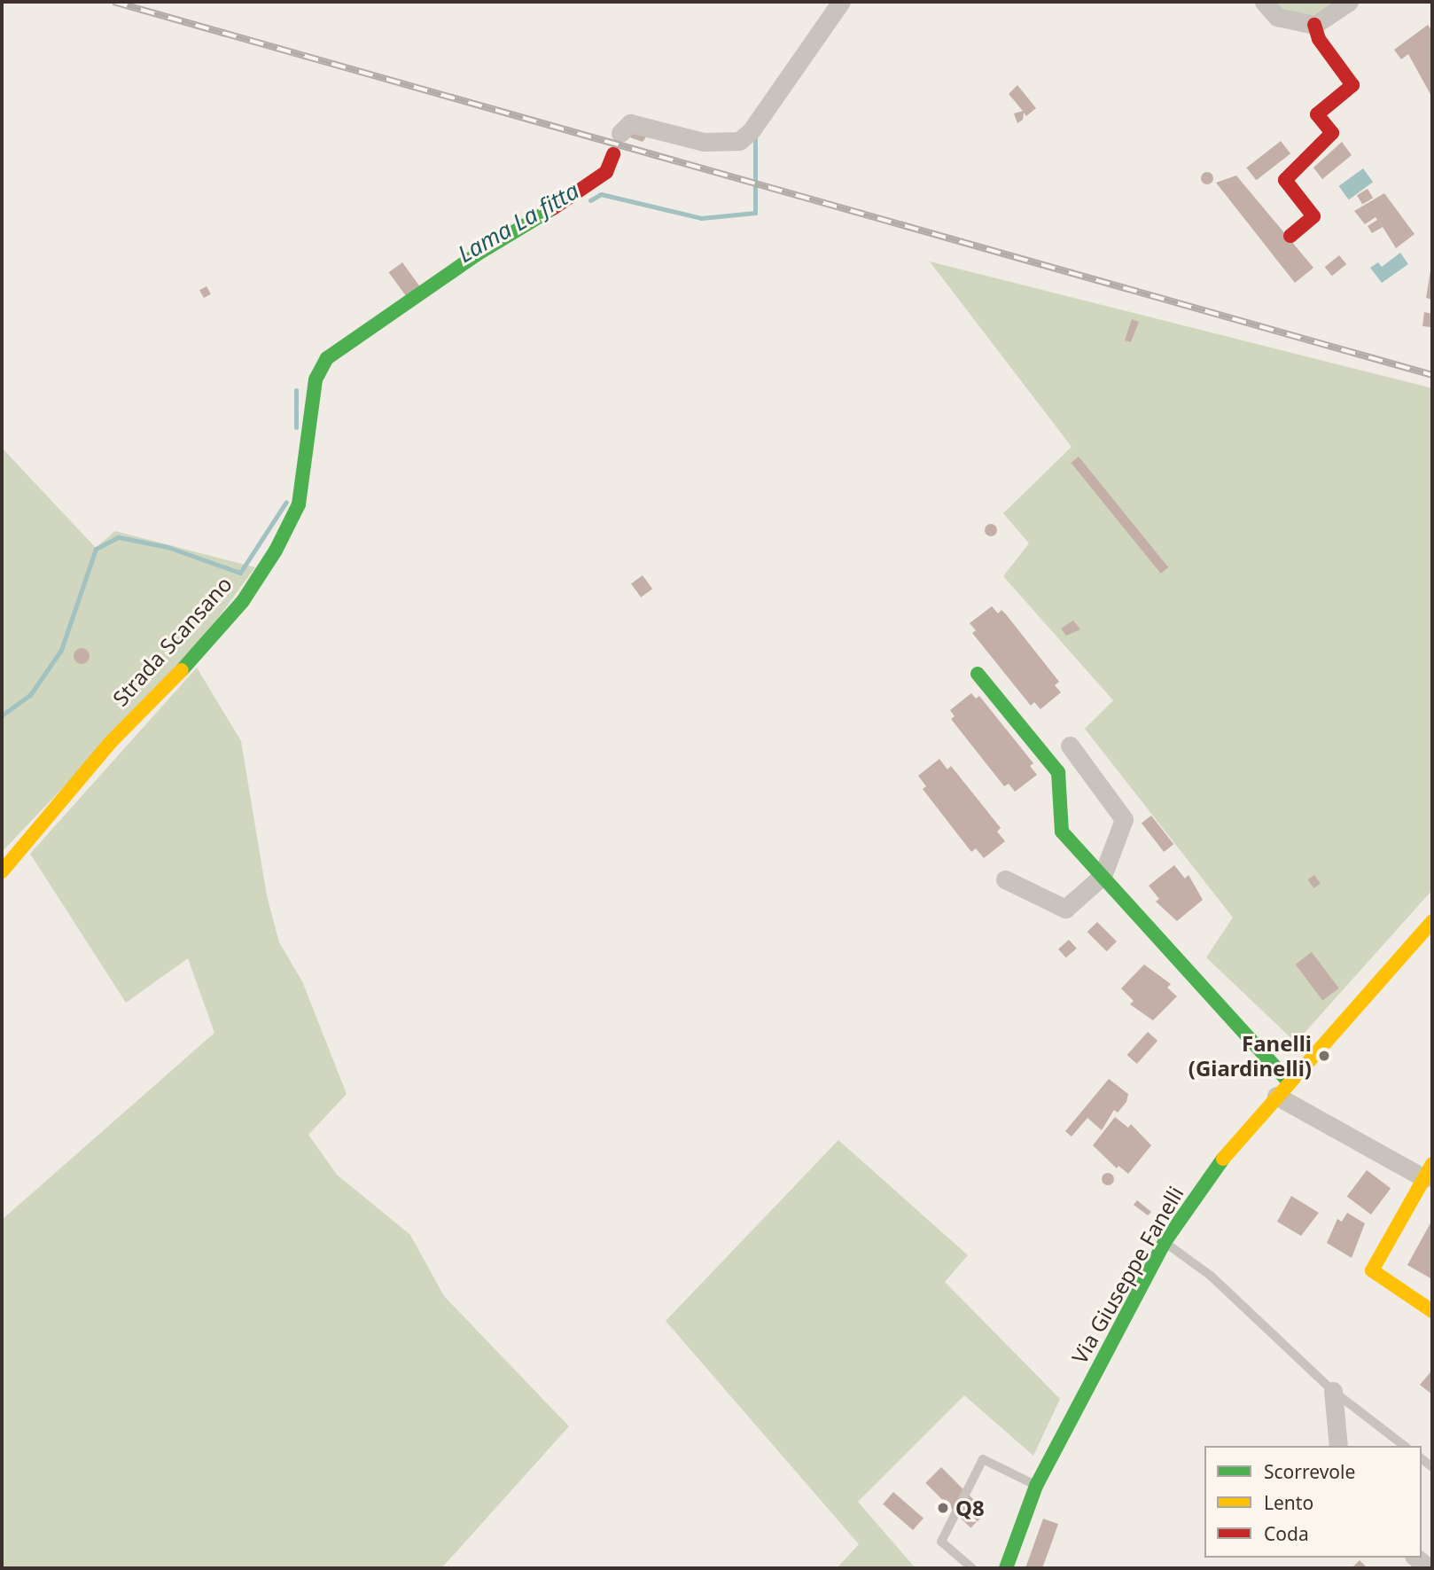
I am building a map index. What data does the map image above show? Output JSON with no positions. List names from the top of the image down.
{
  "streets": {
    "street": ["Strada Scansano", "Via Giuseppe Fanelli"]
  },
  "water": ["Lama La fitta"],
  "places": ["Fanelli (Giardinelli)", "Q8"],
  "legend": ["Scorrevole", "Lento", "Coda"]
}
